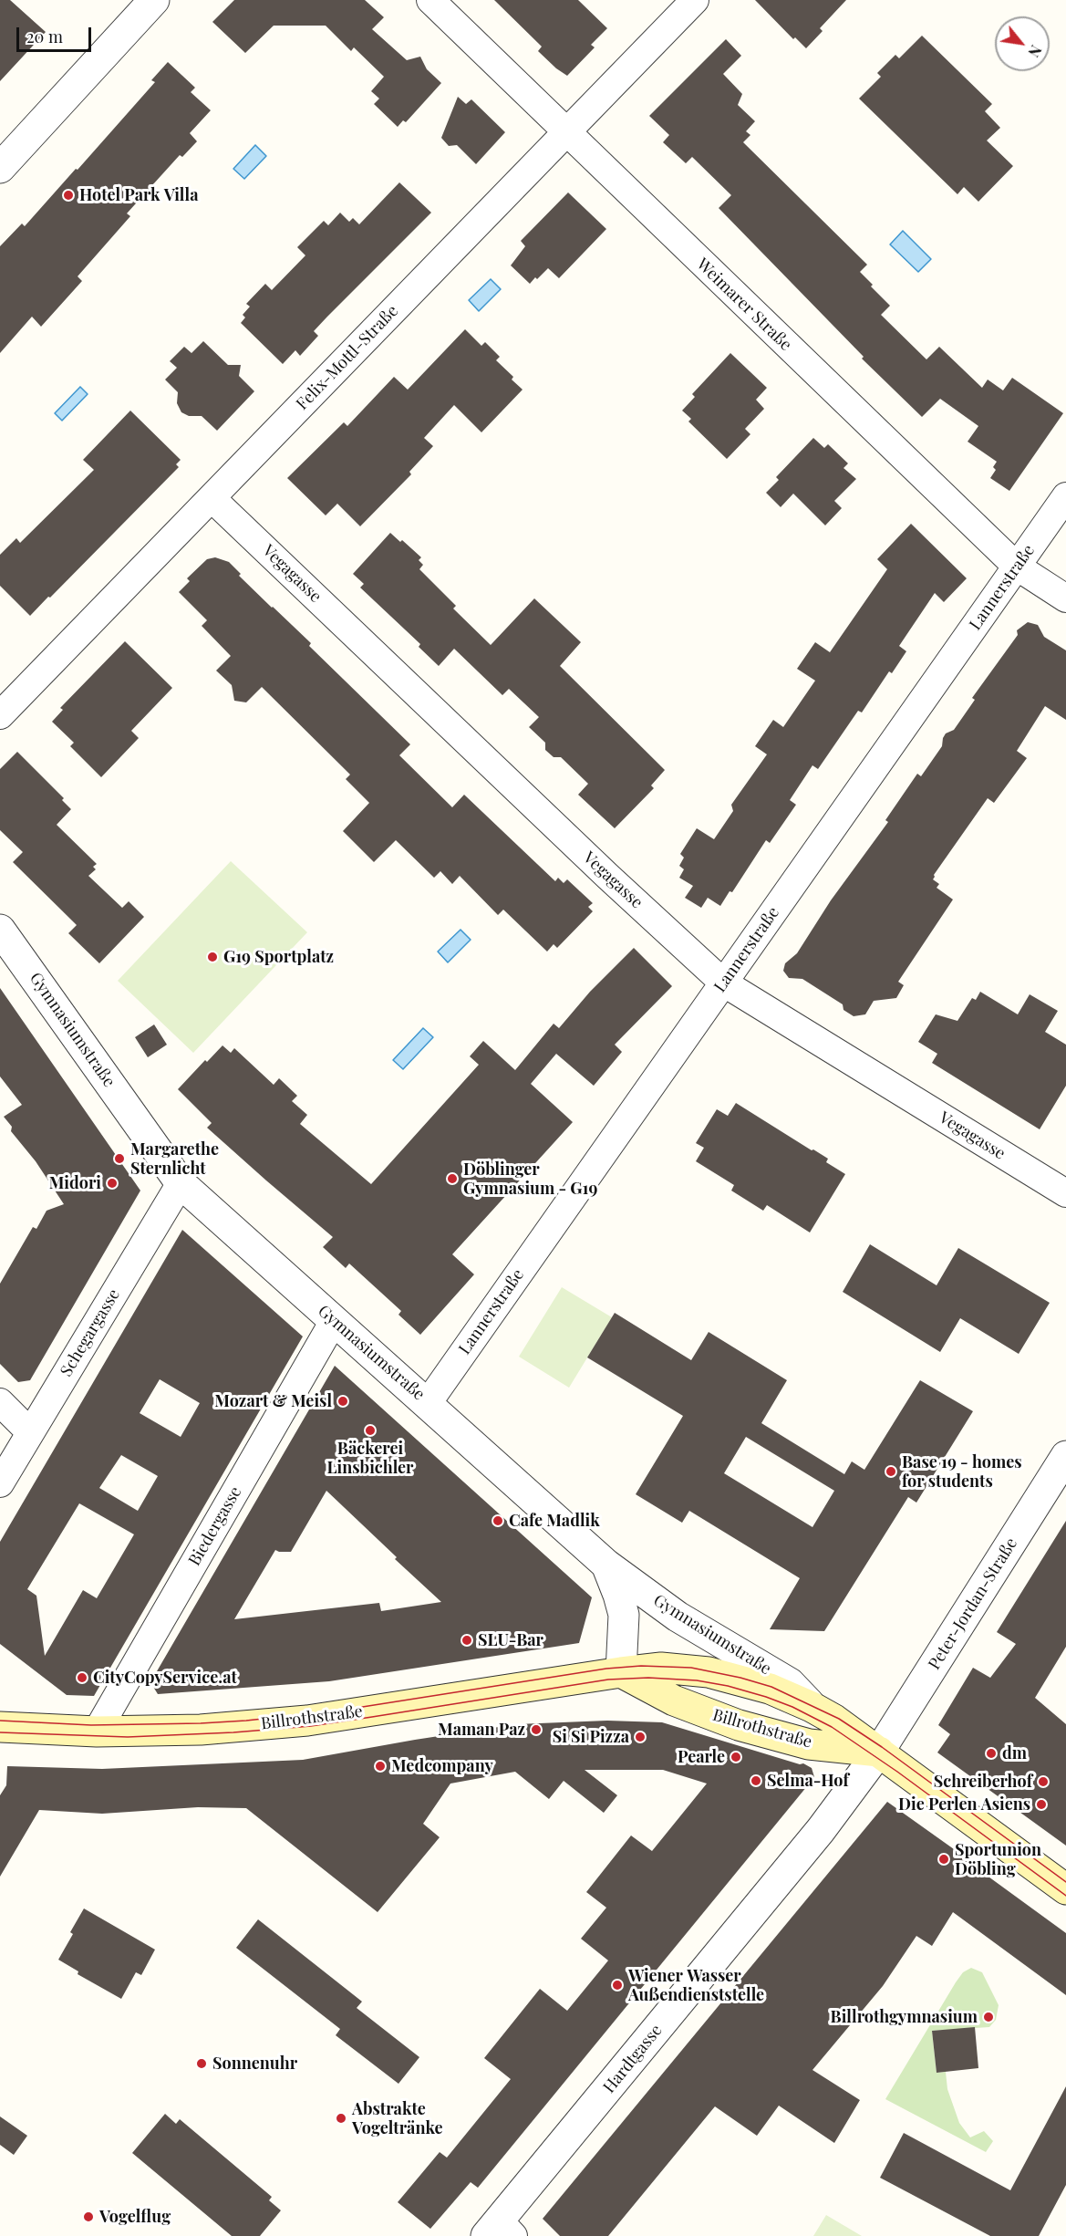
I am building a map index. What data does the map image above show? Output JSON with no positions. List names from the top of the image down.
{
  "streets": {
    "main road": ["Billrothstraße"],
    "street": [
      "Weimarer Straße",
      "Felix-Mottl-Straße",
      "Vegagasse",
      "Lannerstraße",
      "Gymnasiumstraße",
      "Schegargasse",
      "Biedergasse",
      "Peter-Jordan-Straße",
      "Hardtgasse"
    ]
  },
  "crossings": [
    ["Weimarer Straße", "Felix-Mottl-Straße"],
    ["Weimarer Straße", "Lannerstraße"],
    ["Felix-Mottl-Straße", "Vegagasse"],
    ["Vegagasse", "Lannerstraße"],
    ["Lannerstraße", "Gymnasiumstraße"],
    ["Gymnasiumstraße", "Schegargasse"],
    ["Gymnasiumstraße", "Biedergasse"],
    ["Gymnasiumstraße", "Billrothstraße"],
    ["Biedergasse", "Billrothstraße"],
    ["Peter-Jordan-Straße", "Billrothstraße"],
    ["Peter-Jordan-Straße", "Hardtgasse"],
    ["Billrothstraße", "Hardtgasse"]
  ],
  "places": [
    "Hotel Park Villa",
    "G19 Sportplatz",
    "Margarethe Sternlicht",
    "Döblinger Gymnasium - G19",
    "Midori",
    "Mozart & Meisl",
    "Bäckerei Linsbichler",
    "Base 19 - homes for students",
    "Cafe Madlik",
    "SLU-Bar",
    "CityCopyService.at",
    "Maman Paz",
    "Si Si Pizza",
    "dm",
    "Pearle",
    "Medcompany",
    "Selma-Hof",
    "Schreiberhof",
    "Die Perlen Asiens",
    "Sportunion Döbling",
    "Wiener Wasser Außendienststelle",
    "Billrothgymnasium",
    "Sonnenuhr",
    "Abstrakte Vogeltränke",
    "Vogelflug"
  ],
  "scale_bar": "20 m",
  "north": "bottom right"
}
